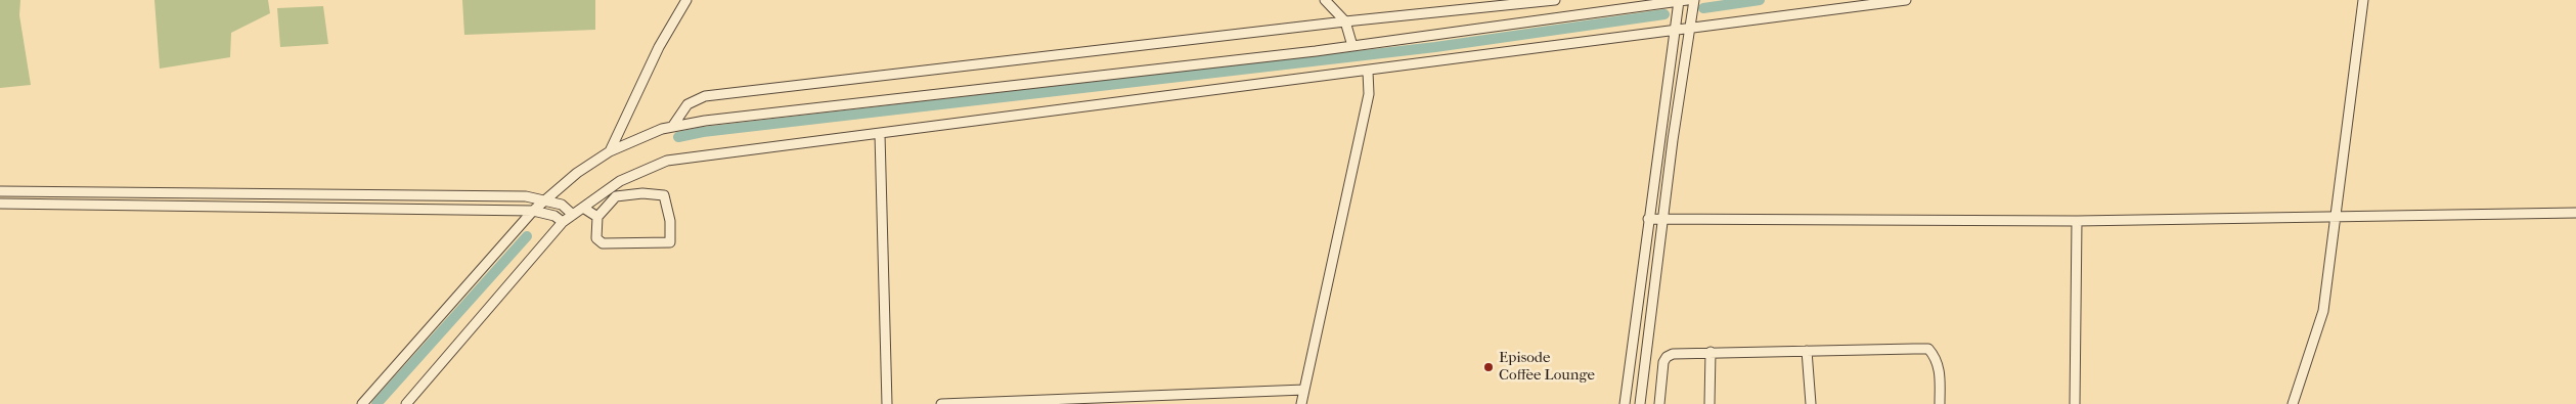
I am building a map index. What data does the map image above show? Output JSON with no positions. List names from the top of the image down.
{
  "places": ["Episode Coffee Lounge"]
}
